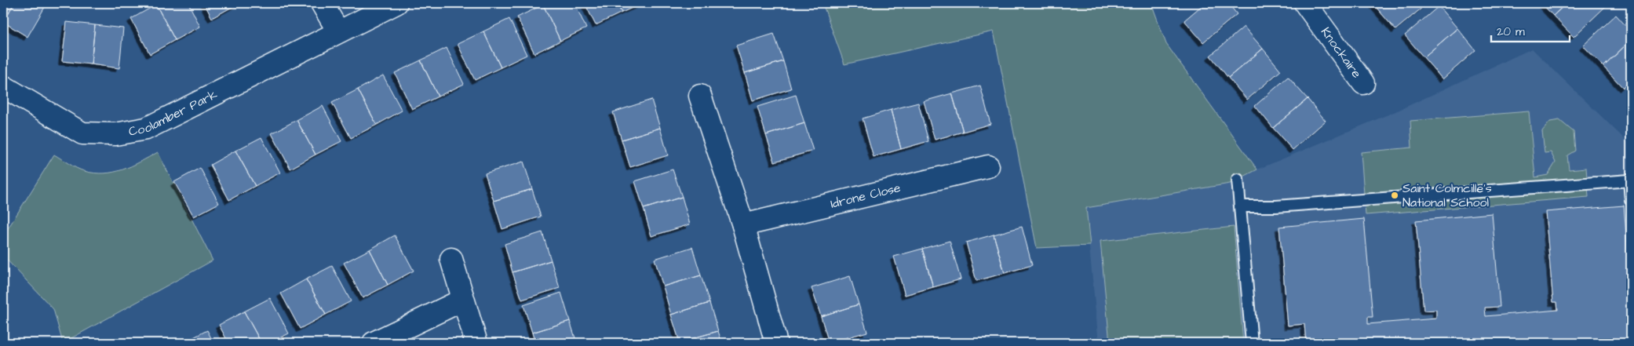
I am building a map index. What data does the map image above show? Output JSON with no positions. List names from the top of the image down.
{
  "streets": {
    "street": ["Knockaire", "Coolamber Park", "Idrone Close"]
  },
  "places": ["Saint Colmcille's National School"],
  "scale_bar": "20 m"
}
